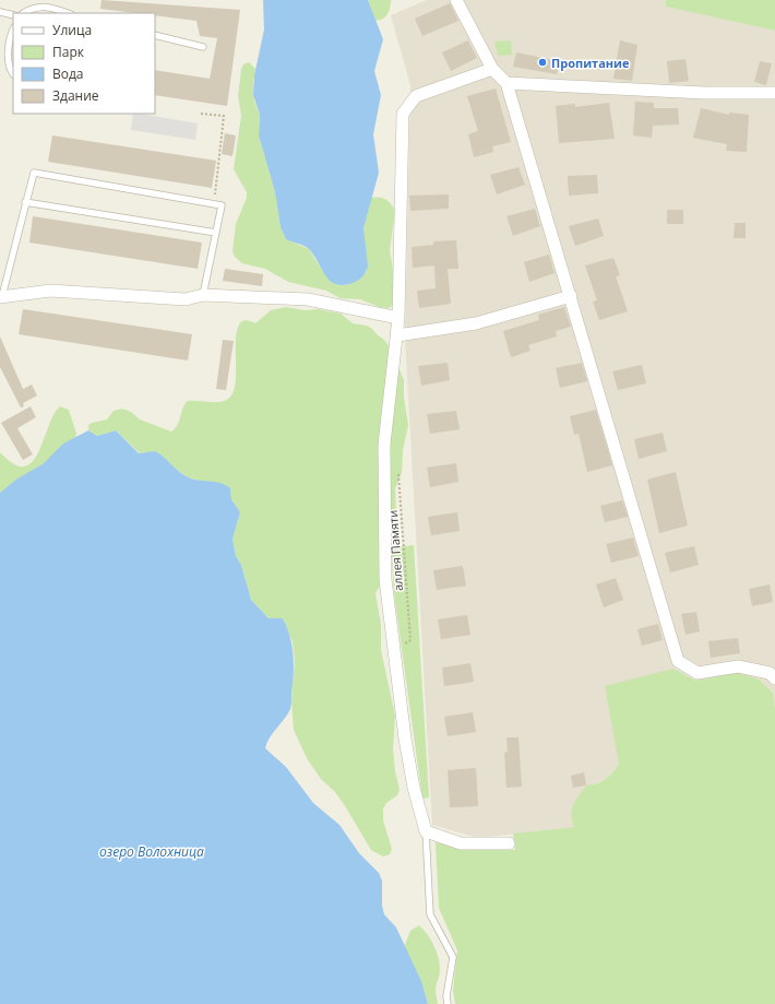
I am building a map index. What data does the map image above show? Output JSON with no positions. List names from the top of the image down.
{
  "streets": {
    "path": ["аллея Памяти"]
  },
  "water": ["озеро Волохница"],
  "places": ["Пропитание"],
  "legend": [
    "Улица",
    "Парк",
    "Вода",
    "Здание"
  ]
}
